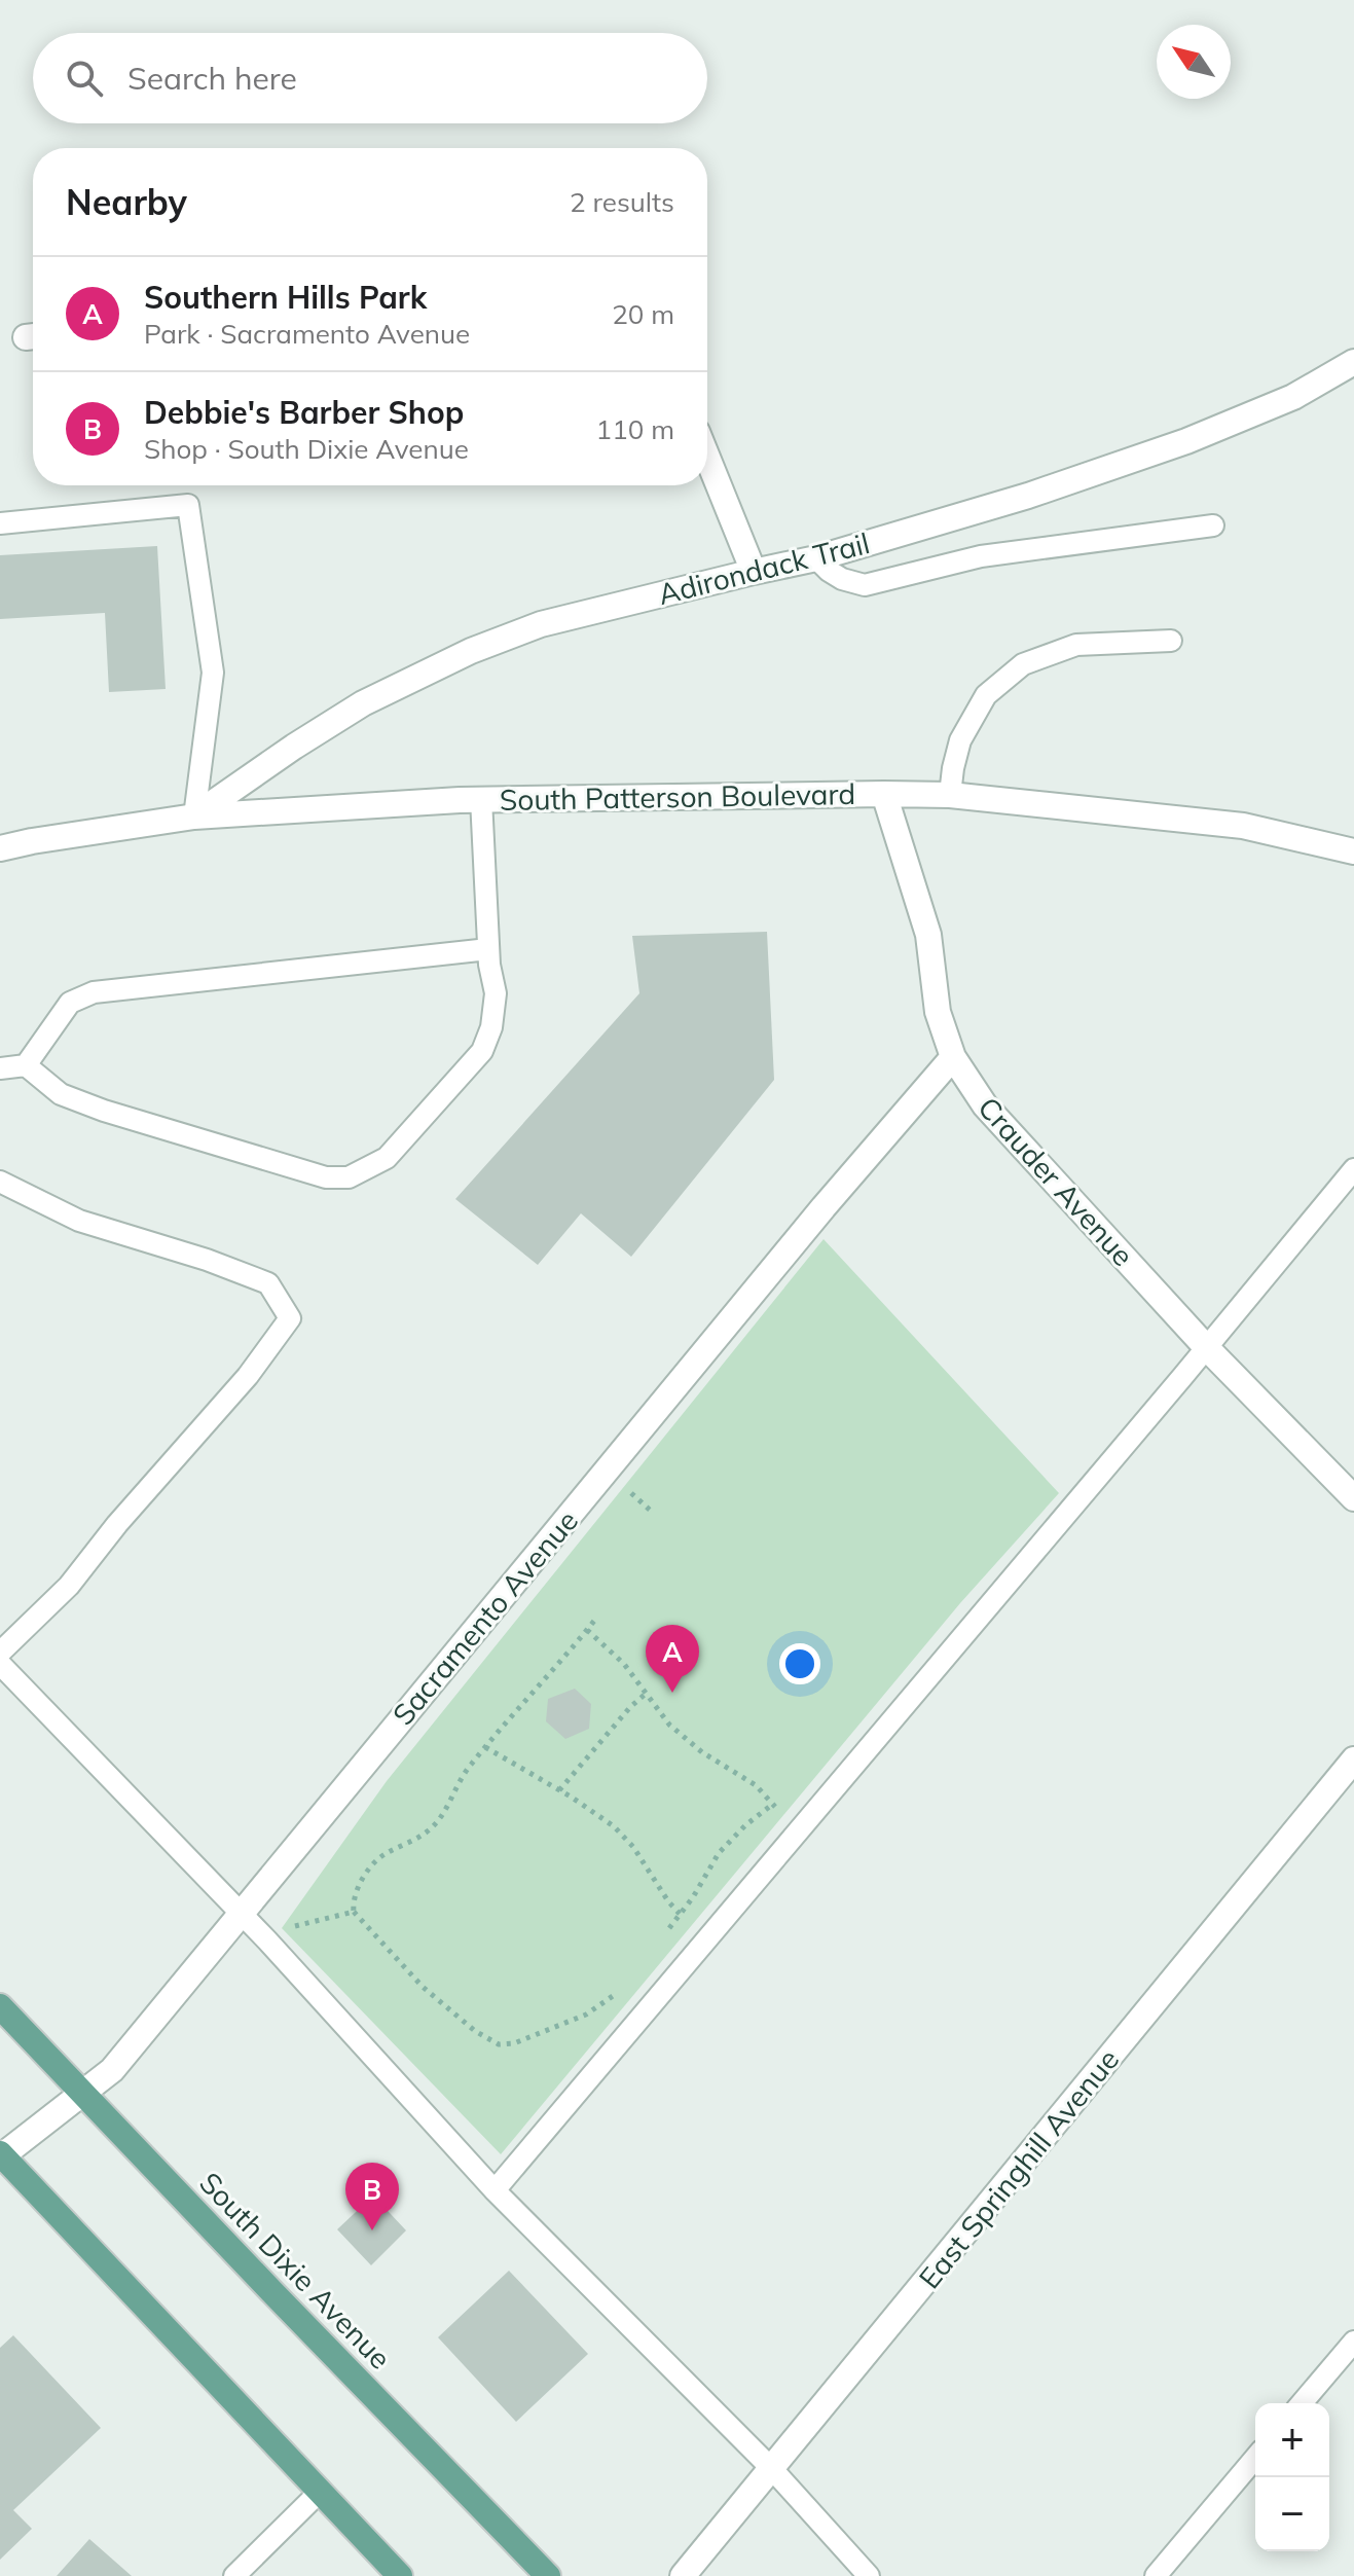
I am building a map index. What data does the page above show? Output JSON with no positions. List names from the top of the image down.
{
  "streets": {
    "main road": ["South Dixie Avenue"],
    "street": [
      "Adirondack Trail",
      "South Patterson Boulevard",
      "Crauder Avenue",
      "Sacramento Avenue",
      "East Springhill Avenue"
    ]
  },
  "crossings": [
    ["Adirondack Trail", "South Patterson Boulevard"],
    ["South Patterson Boulevard", "Crauder Avenue"],
    ["Crauder Avenue", "Sacramento Avenue"],
    ["Sacramento Avenue", "South Dixie Avenue"]
  ],
  "north": "top left",
  "page": {
    "search": "Search here",
    "heading": ["Nearby", "2 results"],
    "list": [
      {
        "mark": "A",
        "name": "Southern Hills Park",
        "note": "Park · Sacramento Avenue",
        "value": "20 m"
      },
      {
        "mark": "B",
        "name": "Debbie's Barber Shop",
        "note": "Shop · South Dixie Avenue",
        "value": "110 m"
      }
    ],
    "pins": ["A", "B"],
    "map_buttons": ["+", "−"]
  }
}
